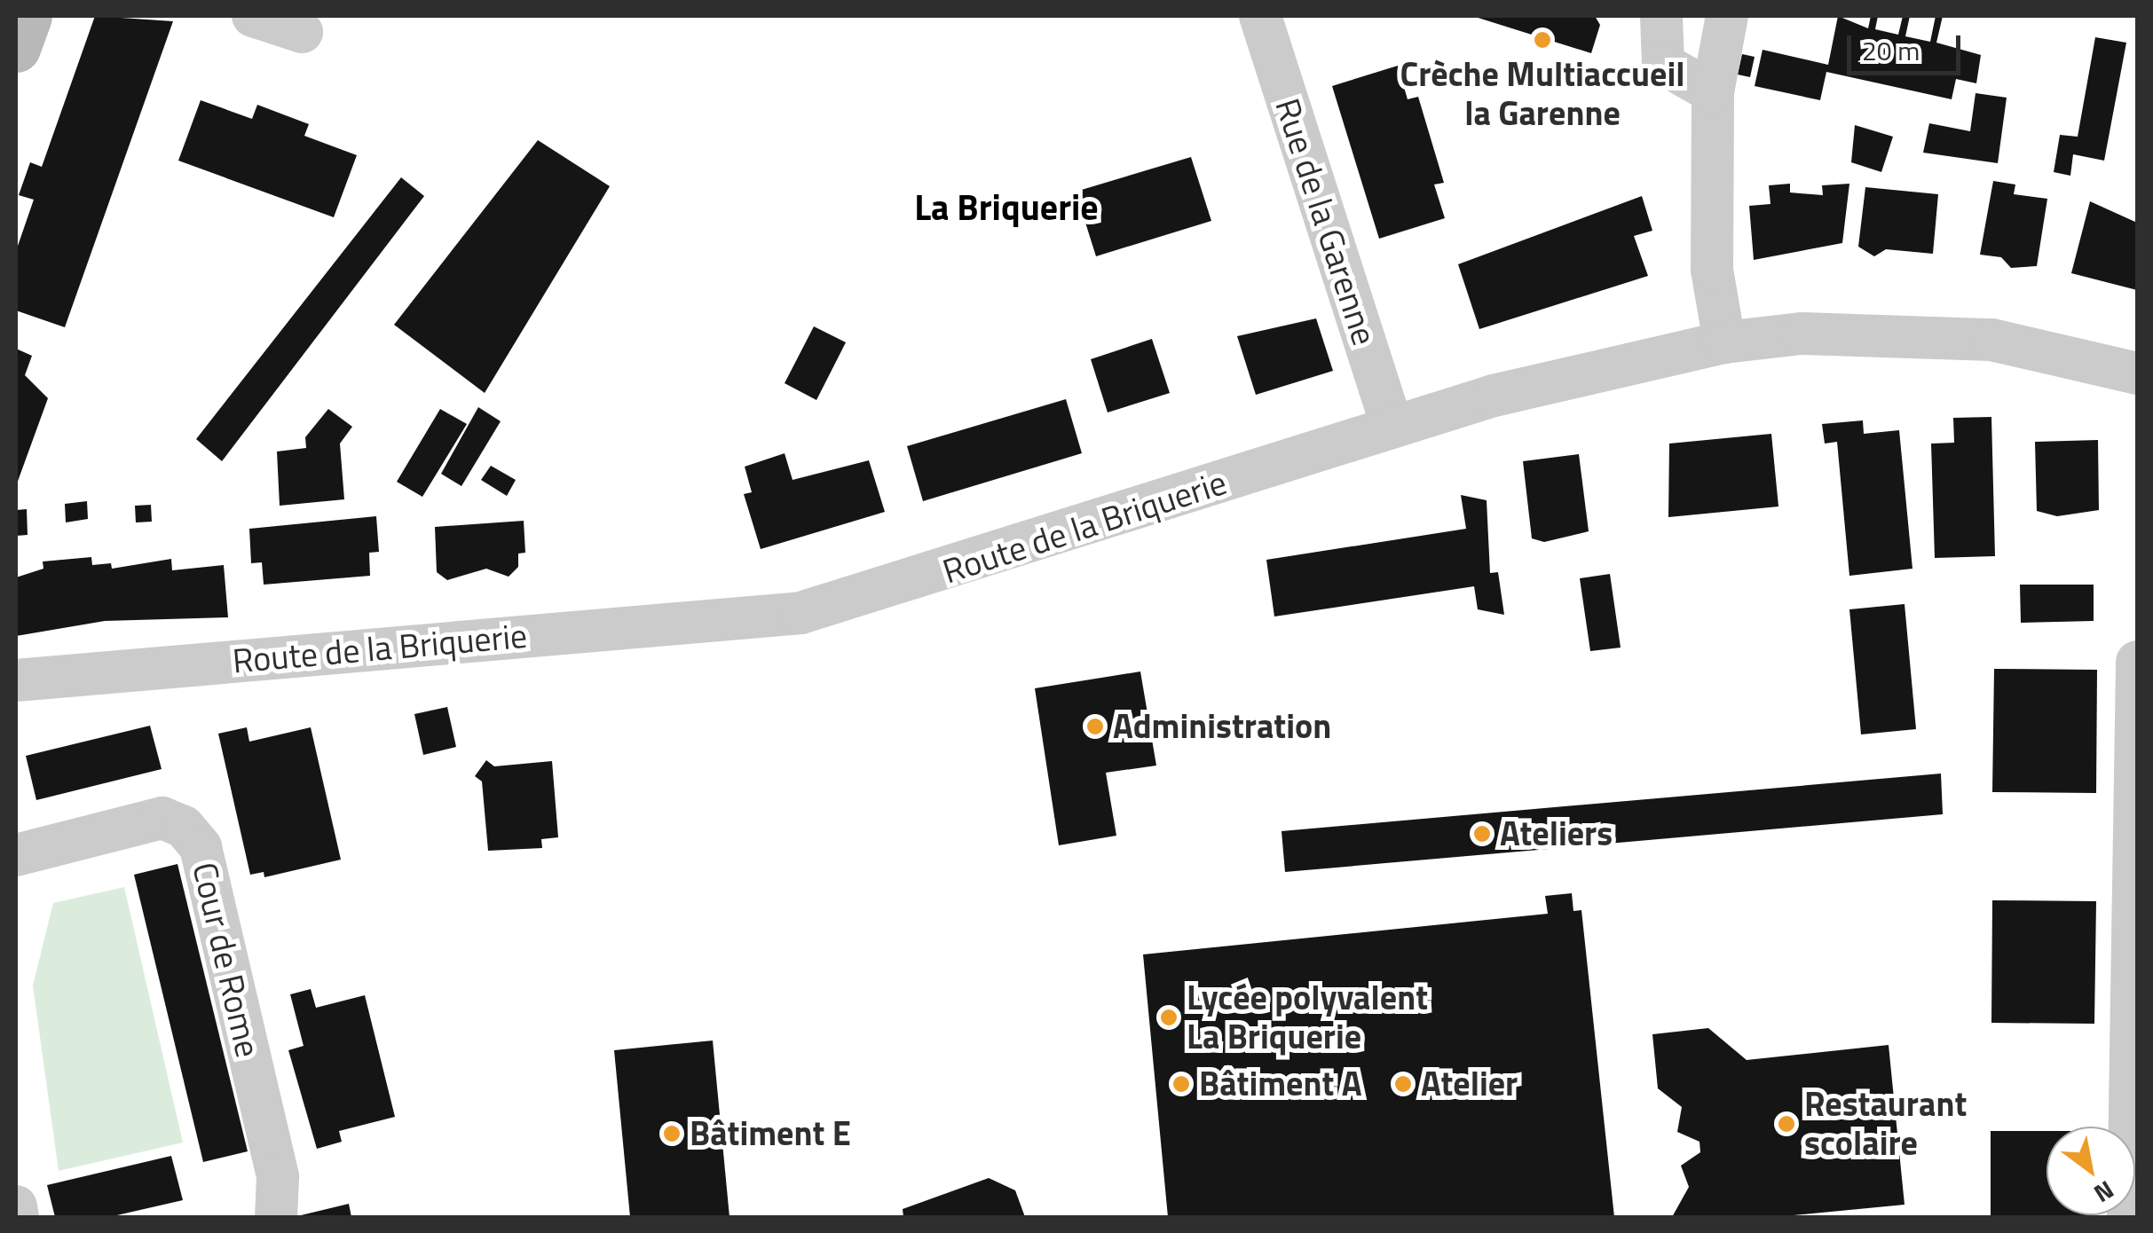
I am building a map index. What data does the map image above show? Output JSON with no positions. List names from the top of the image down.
{
  "streets": {
    "street": ["Rue de la Garenne", "Route de la Briquerie", "Cour de Rome"]
  },
  "crossings": [
    ["Rue de la Garenne", "Route de la Briquerie"]
  ],
  "districts": ["La Briquerie"],
  "places": [
    "Crèche Multiaccueil la Garenne",
    "Administration",
    "Ateliers",
    "Lycée polyvalent La Briquerie",
    "Bâtiment A",
    "Atelier",
    "Restaurant scolaire",
    "Bâtiment E"
  ],
  "scale_bar": "20 m",
  "north": "bottom right"
}
